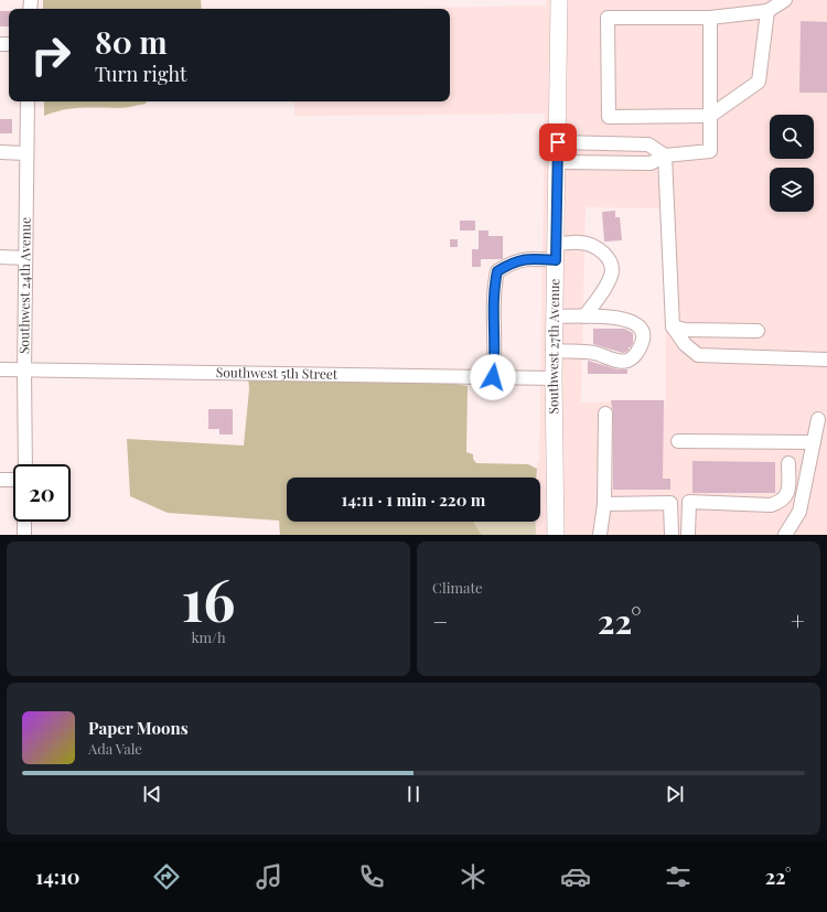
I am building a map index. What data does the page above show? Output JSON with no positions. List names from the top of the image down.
{
  "streets": {
    "main road": ["Southwest 27th Avenue"],
    "street": ["Southwest 24th Avenue", "Southwest 5th Street"]
  },
  "crossings": [
    ["Southwest 24th Avenue", "Southwest 5th Street"],
    ["Southwest 27th Avenue", "Southwest 5th Street"]
  ],
  "page": {
    "turn": ["80 m", "Turn right"],
    "limit": "20",
    "trip": "14:11 · 1 min · 220 m",
    "tile": [
      ["16", "km/h"],
      "Climate"
    ],
    "heat": ["−", "22°", "+"],
    "song": ["Paper Moons", "Ada Vale"],
    "tabs": ["14:10", "22°"]
  }
}
